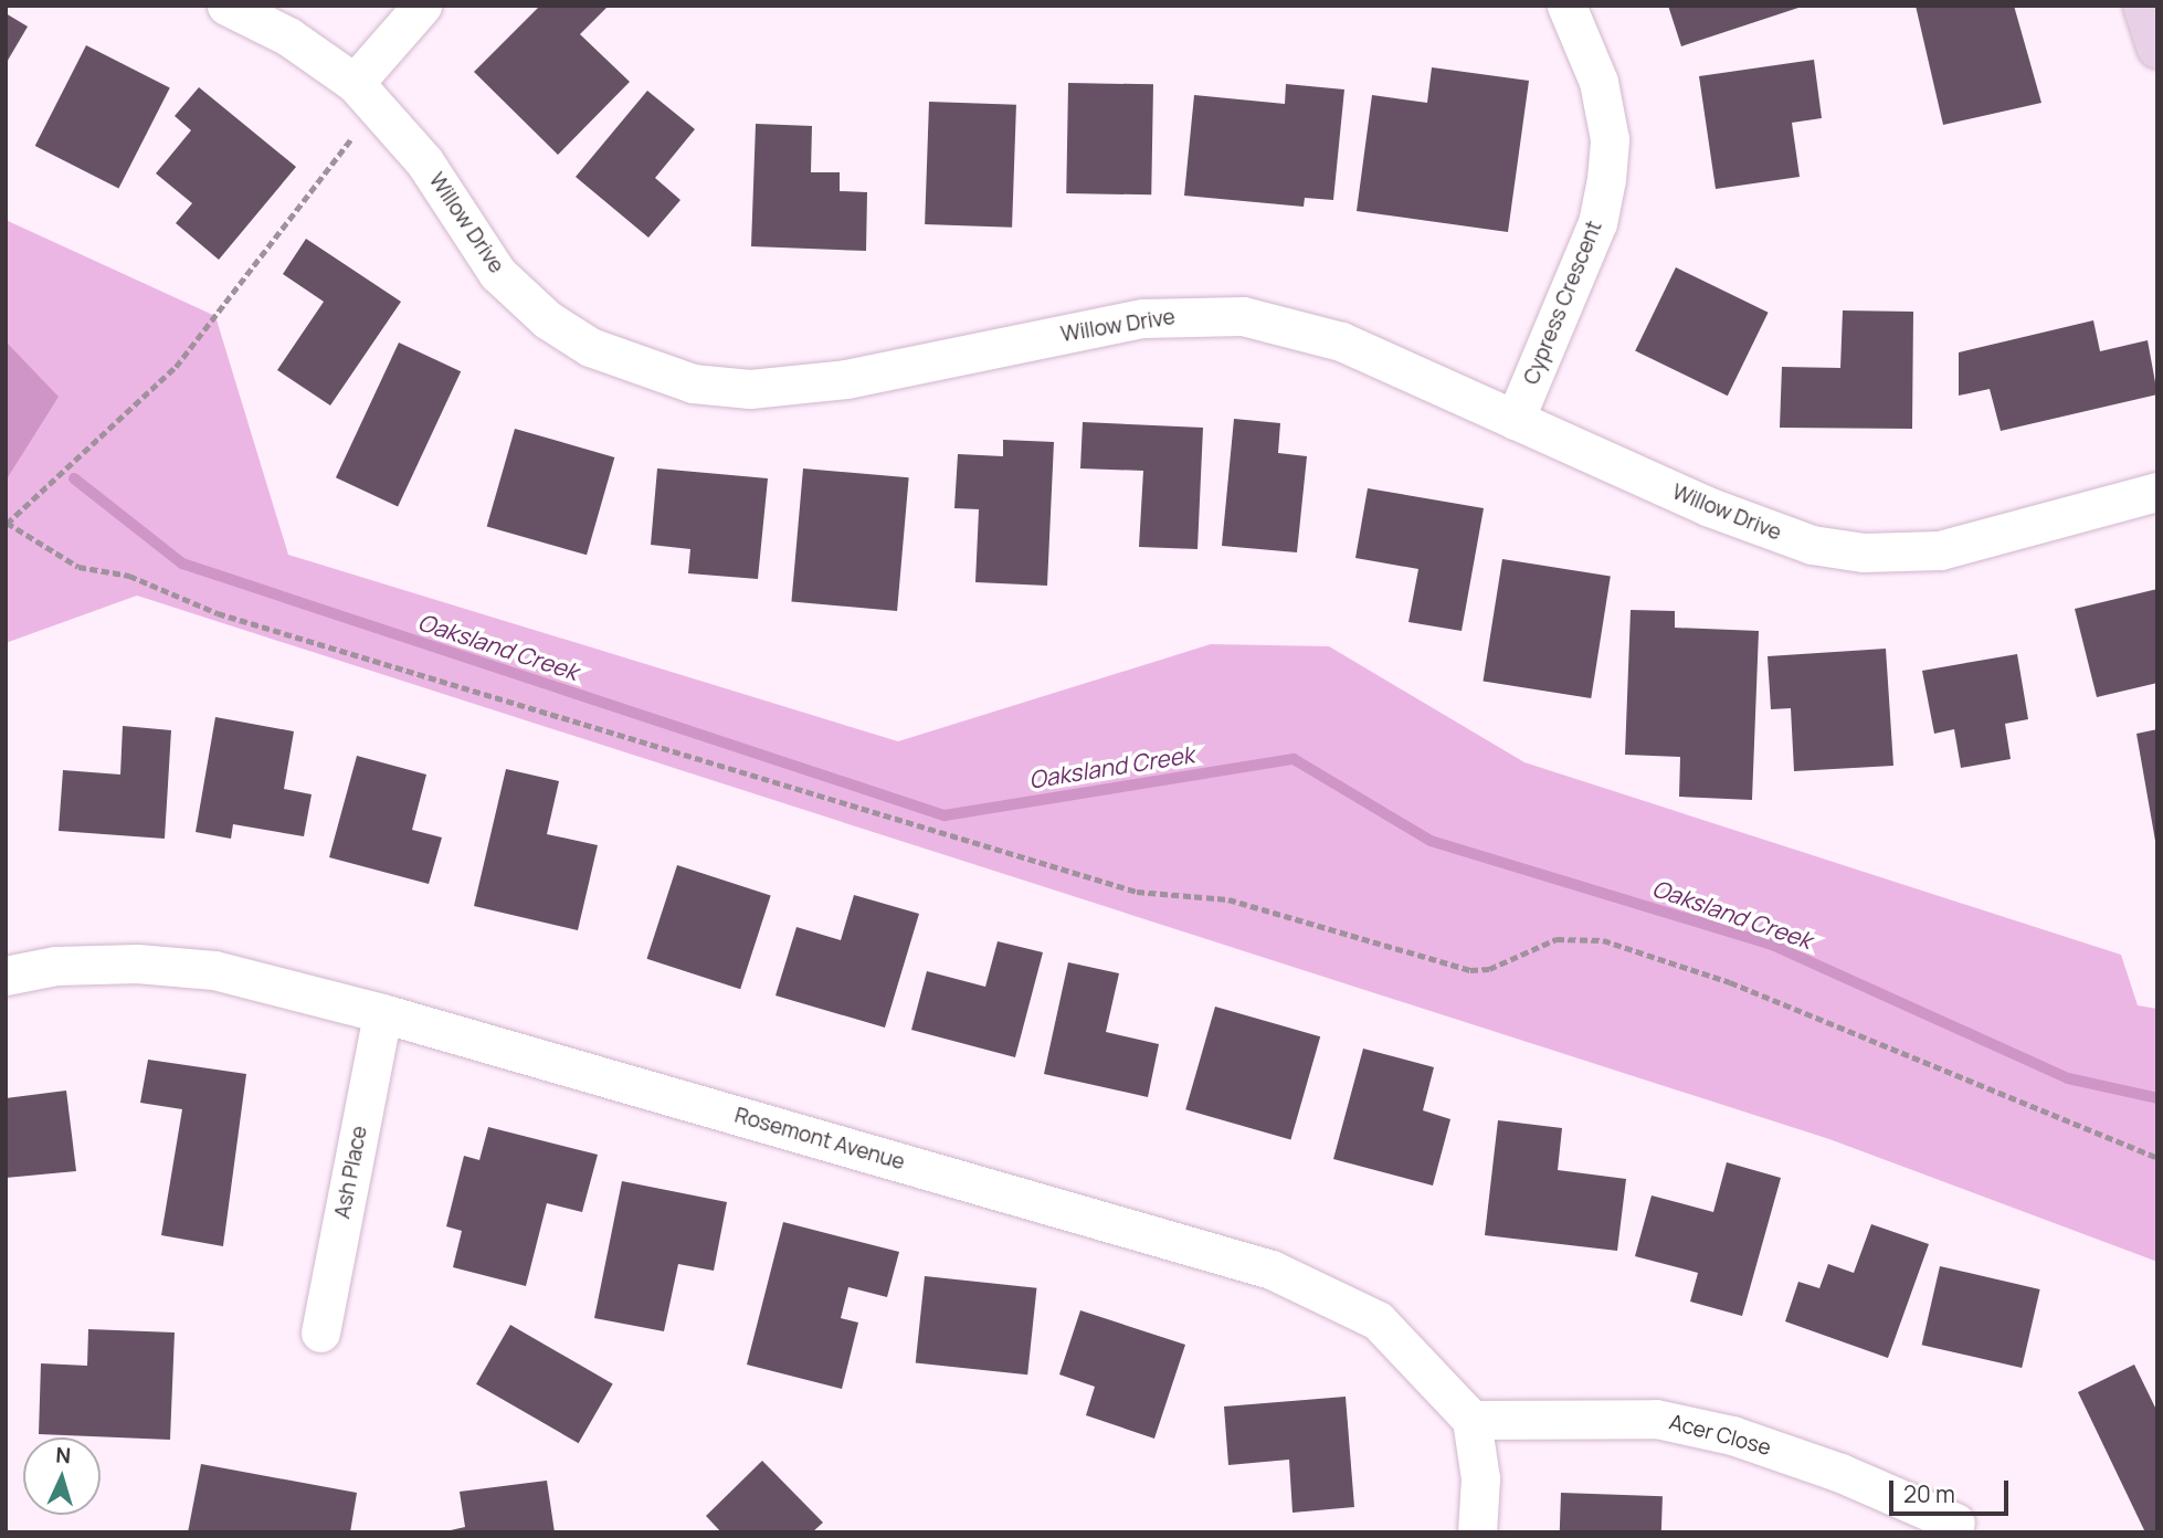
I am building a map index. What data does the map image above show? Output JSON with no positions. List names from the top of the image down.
{
  "streets": {
    "street": [
      "Willow Drive",
      "Cypress Crescent",
      "Rosemont Avenue",
      "Ash Place",
      "Acer Close"
    ]
  },
  "crossings": [
    ["Willow Drive", "Cypress Crescent"],
    ["Rosemont Avenue", "Ash Place"],
    ["Rosemont Avenue", "Acer Close"]
  ],
  "water": ["Oaksland Creek"],
  "scale_bar": "20 m",
  "north": "top"
}
